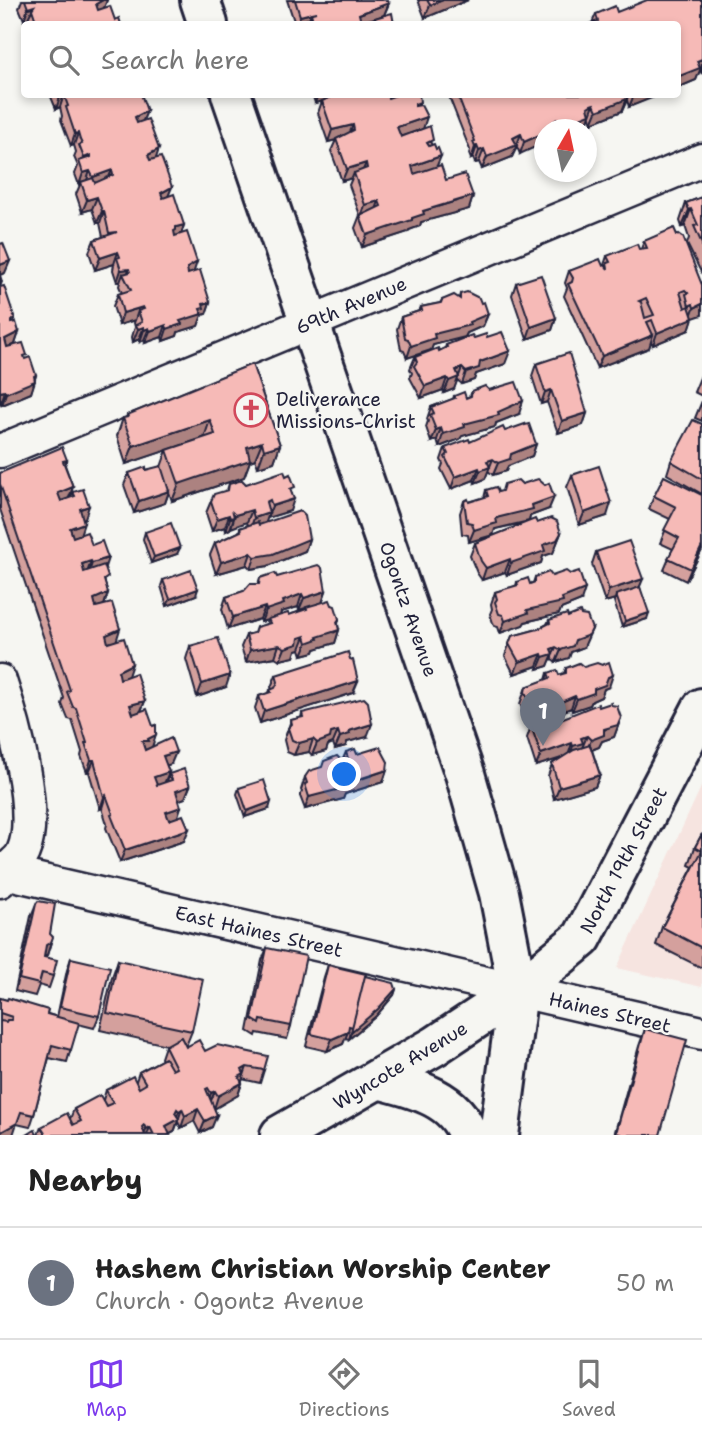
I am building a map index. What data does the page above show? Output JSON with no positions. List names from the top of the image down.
{
  "streets": {
    "main road": ["Ogontz Avenue", "North 19th Street", "Wyncote Avenue"],
    "street": ["69th Avenue", "East Haines Street", "Haines Street"]
  },
  "crossings": [
    ["69th Avenue", "Ogontz Avenue"],
    ["Ogontz Avenue", "North 19th Street"],
    ["Ogontz Avenue", "East Haines Street"],
    ["Ogontz Avenue", "Haines Street"],
    ["Ogontz Avenue", "Wyncote Avenue"],
    ["North 19th Street", "East Haines Street"],
    ["North 19th Street", "Haines Street"],
    ["North 19th Street", "Wyncote Avenue"],
    ["East Haines Street", "Haines Street"],
    ["East Haines Street", "Wyncote Avenue"],
    ["Haines Street", "Wyncote Avenue"]
  ],
  "places": {
    "church": ["Deliverance Missions-Christ"]
  },
  "north": "top",
  "page": {
    "search": "Search here",
    "pins": "1",
    "heading": "Nearby",
    "list": [
      {
        "mark": "1",
        "name": "Hashem Christian Worship Center",
        "note": "Church · Ogontz Avenue",
        "value": "50 m"
      }
    ],
    "nav": ["Map", "Directions", "Saved"]
  }
}
